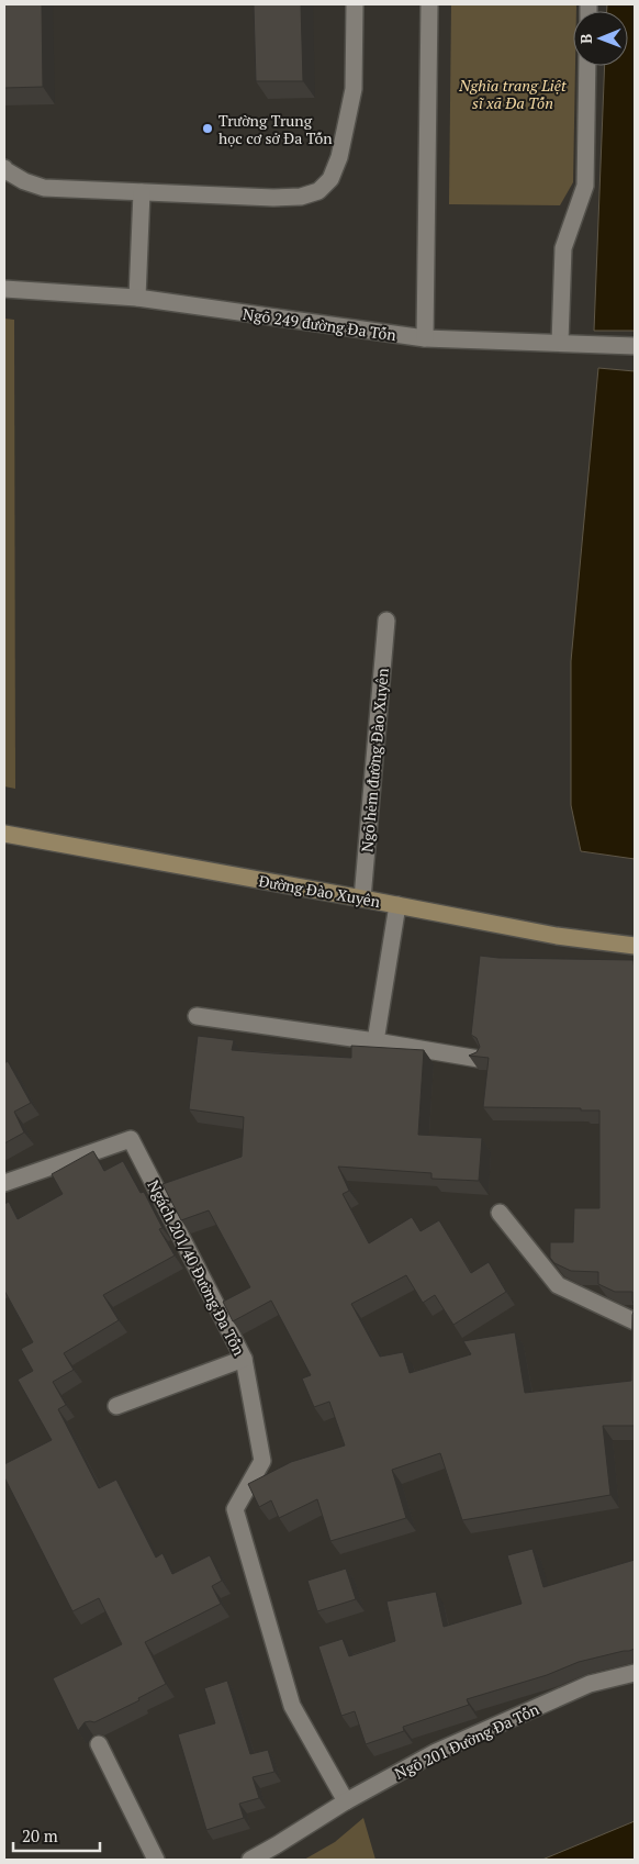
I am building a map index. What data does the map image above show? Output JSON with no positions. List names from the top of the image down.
{
  "streets": {
    "street": [
      "Ngõ 249 đường Đa Tốn",
      "Ngõ hẻm đường Đào Xuyên",
      "Đường Đào Xuyên",
      "Ngách 201/40 Đường Đa Tốn",
      "Ngõ 201 Đường Đa Tốn"
    ]
  },
  "crossings": [
    ["Ngõ hẻm đường Đào Xuyên", "Đường Đào Xuyên"],
    ["Ngách 201/40 Đường Đa Tốn", "Ngõ 201 Đường Đa Tốn"]
  ],
  "parks": ["Nghĩa trang Liệt sĩ xã Đa Tốn"],
  "places": ["Trường Trung học cơ sở Đa Tốn"],
  "scale_bar": "20 m",
  "north": "left"
}
